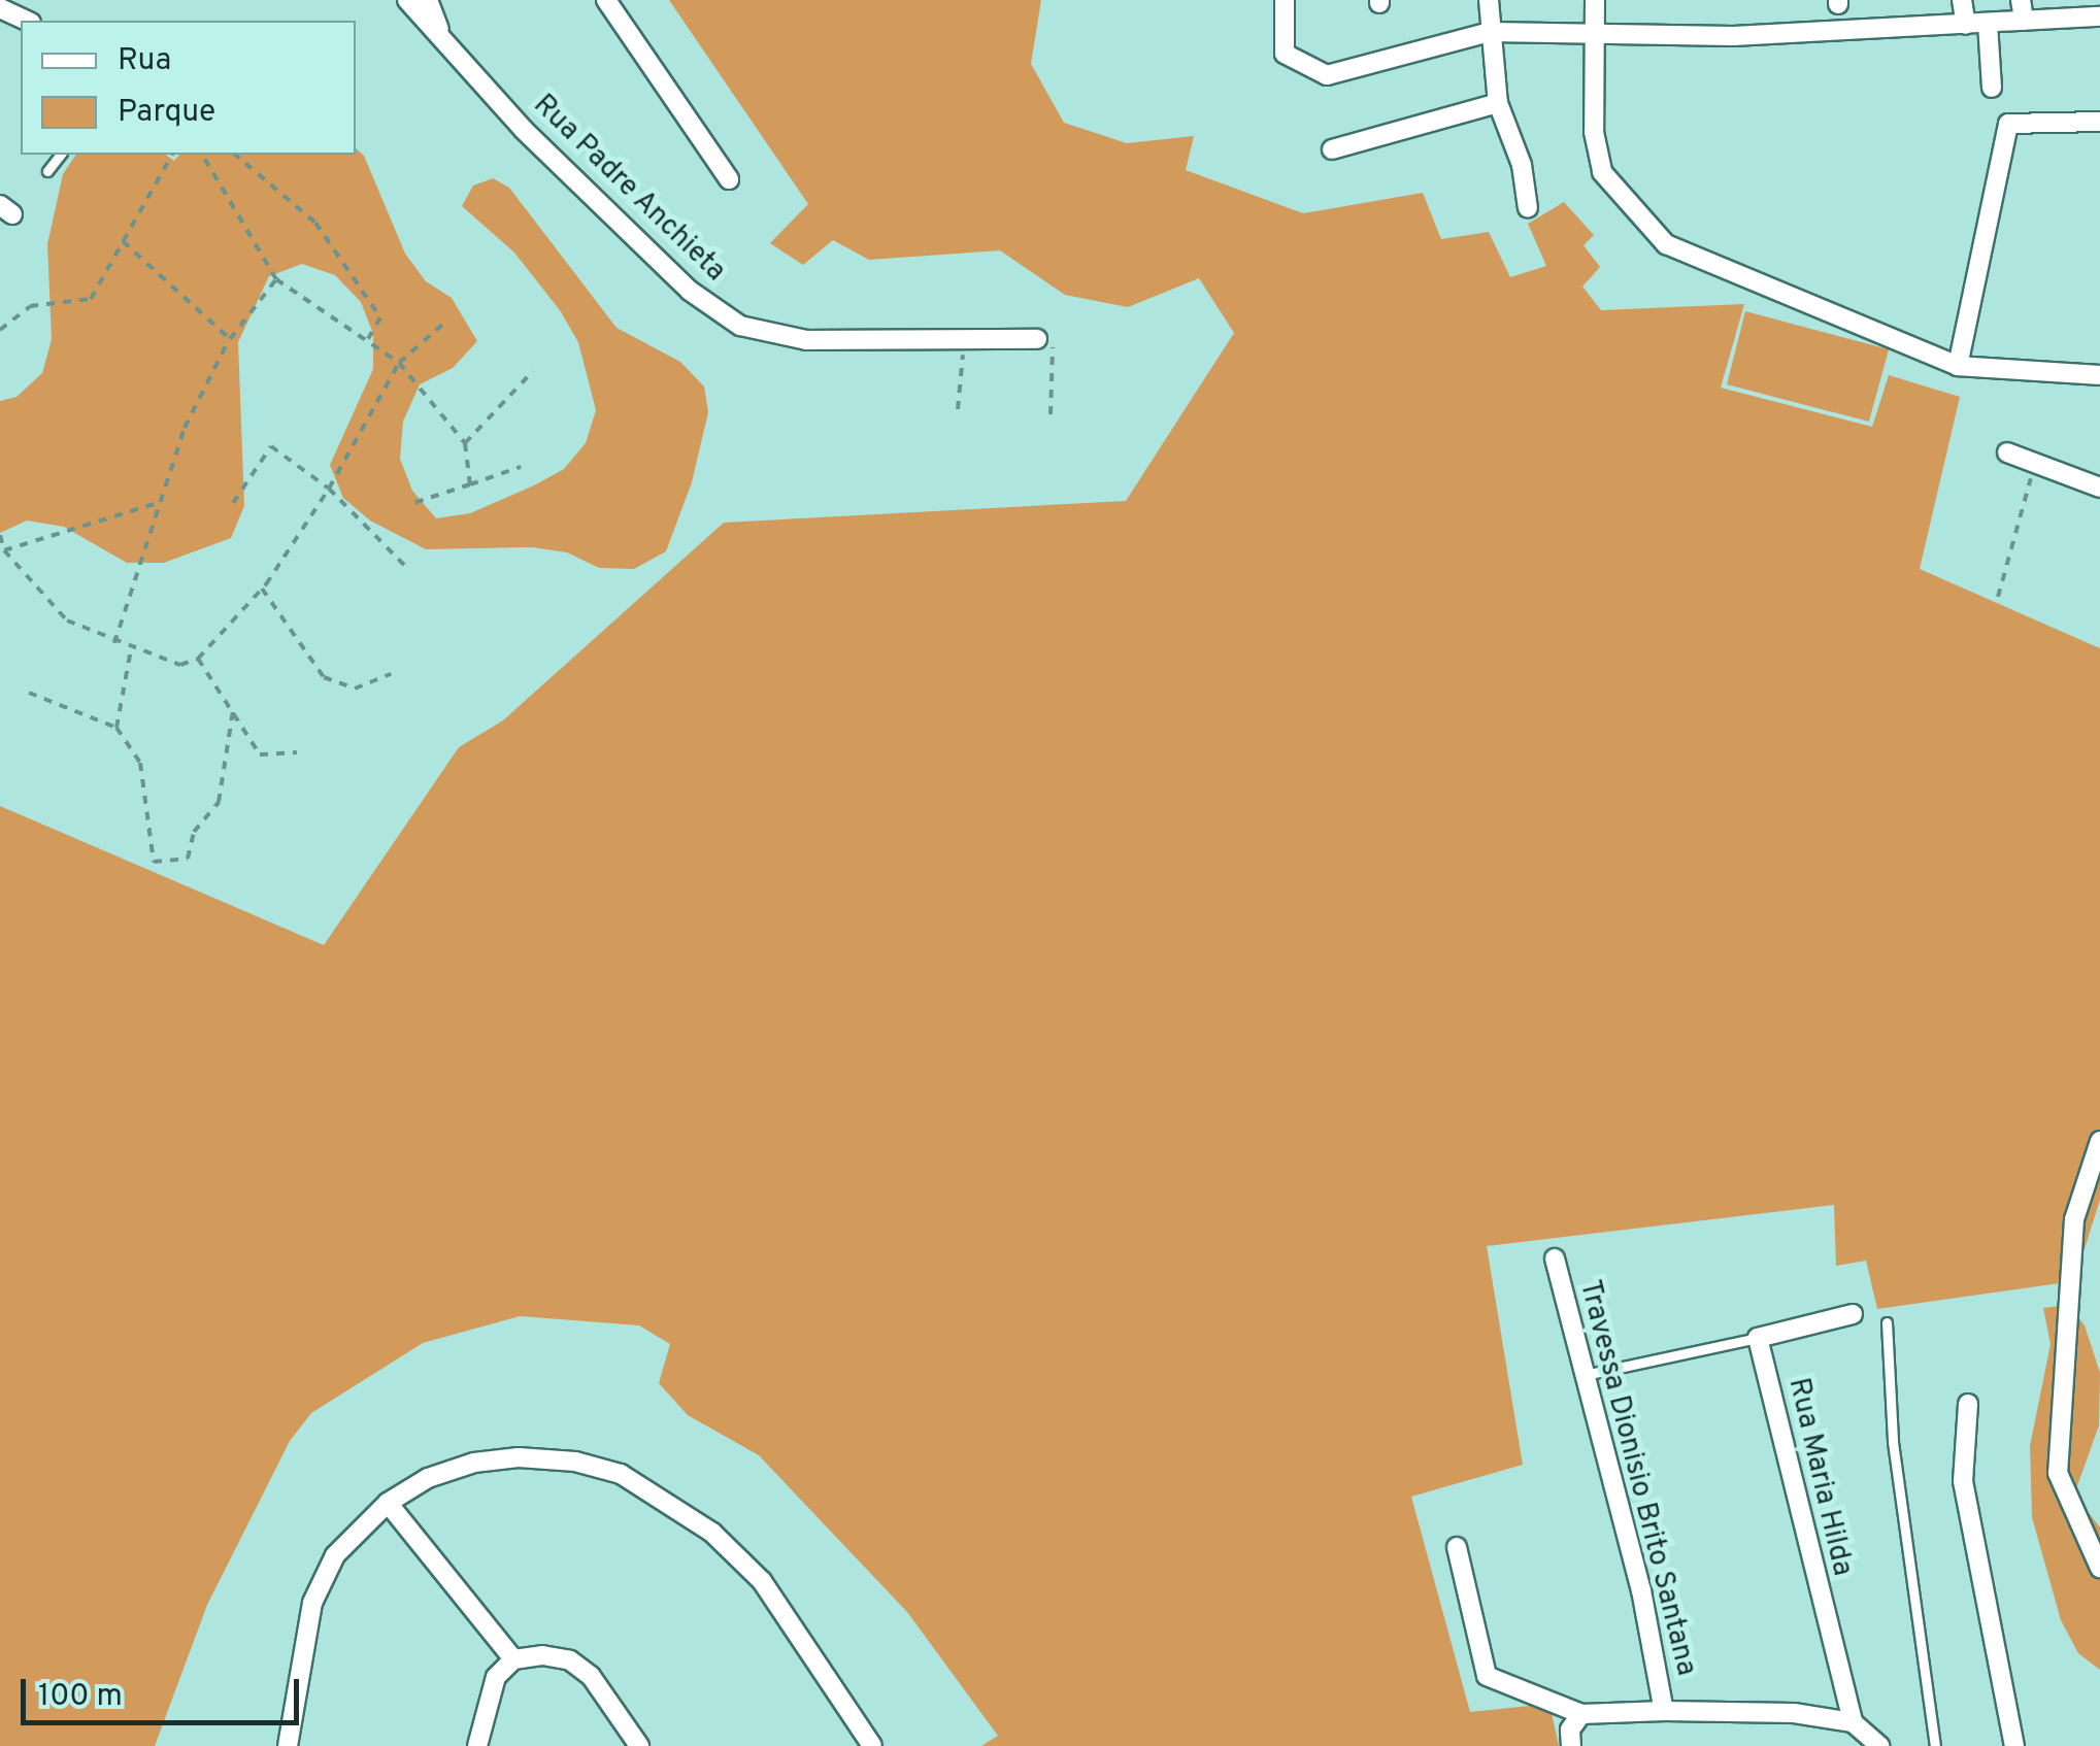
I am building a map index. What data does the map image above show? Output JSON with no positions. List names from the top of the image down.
{
  "streets": {
    "street": ["Rua Padre Anchieta", "Rua Maria Hilda", "Travessa Dionisio Brito Santana"]
  },
  "legend": ["Rua", "Parque"],
  "scale_bar": "100 m"
}
